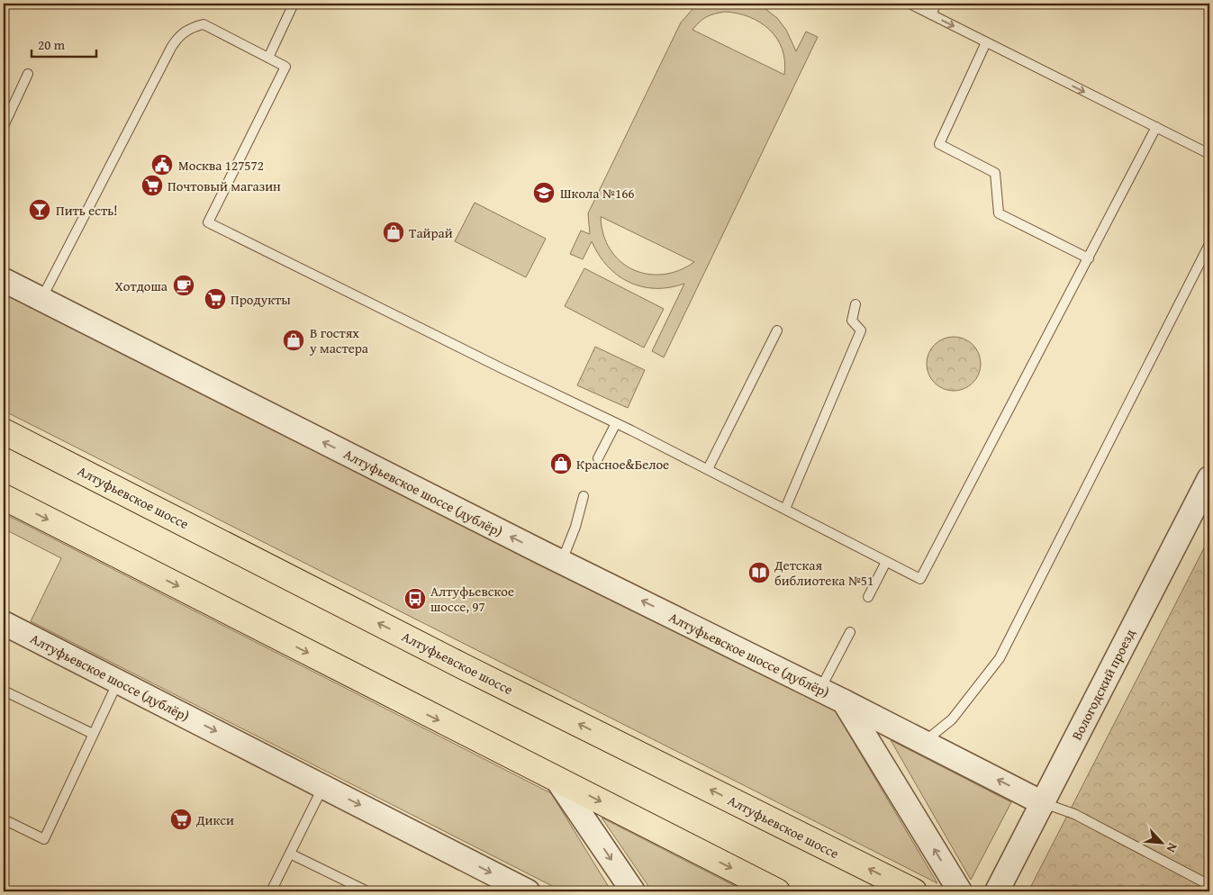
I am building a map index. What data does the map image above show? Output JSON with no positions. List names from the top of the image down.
{
  "streets": {
    "main road": ["Алтуфьевское шоссе"],
    "street": ["Алтуфьевское шоссе (дублёр)", "Вологодский проезд"]
  },
  "crossings": [
    ["Алтуфьевское шоссе (дублёр)", "Вологодский проезд"]
  ],
  "places": {
    "public building": ["Москва 127572"],
    "supermarket": ["Почтовый магазин", "Продукты", "Дикси"],
    "school or university": ["Школа №166"],
    "bar": ["Пить есть!"],
    "shop": ["Тайрай", "В гостях у мастера", "Красное&Белое"],
    "cafe": ["Хотдоша"],
    "library": ["Детская библиотека №51"],
    "bus stop": ["Алтуфьевское шоссе, 97"]
  },
  "scale_bar": "20 m",
  "north": "bottom right"
}
